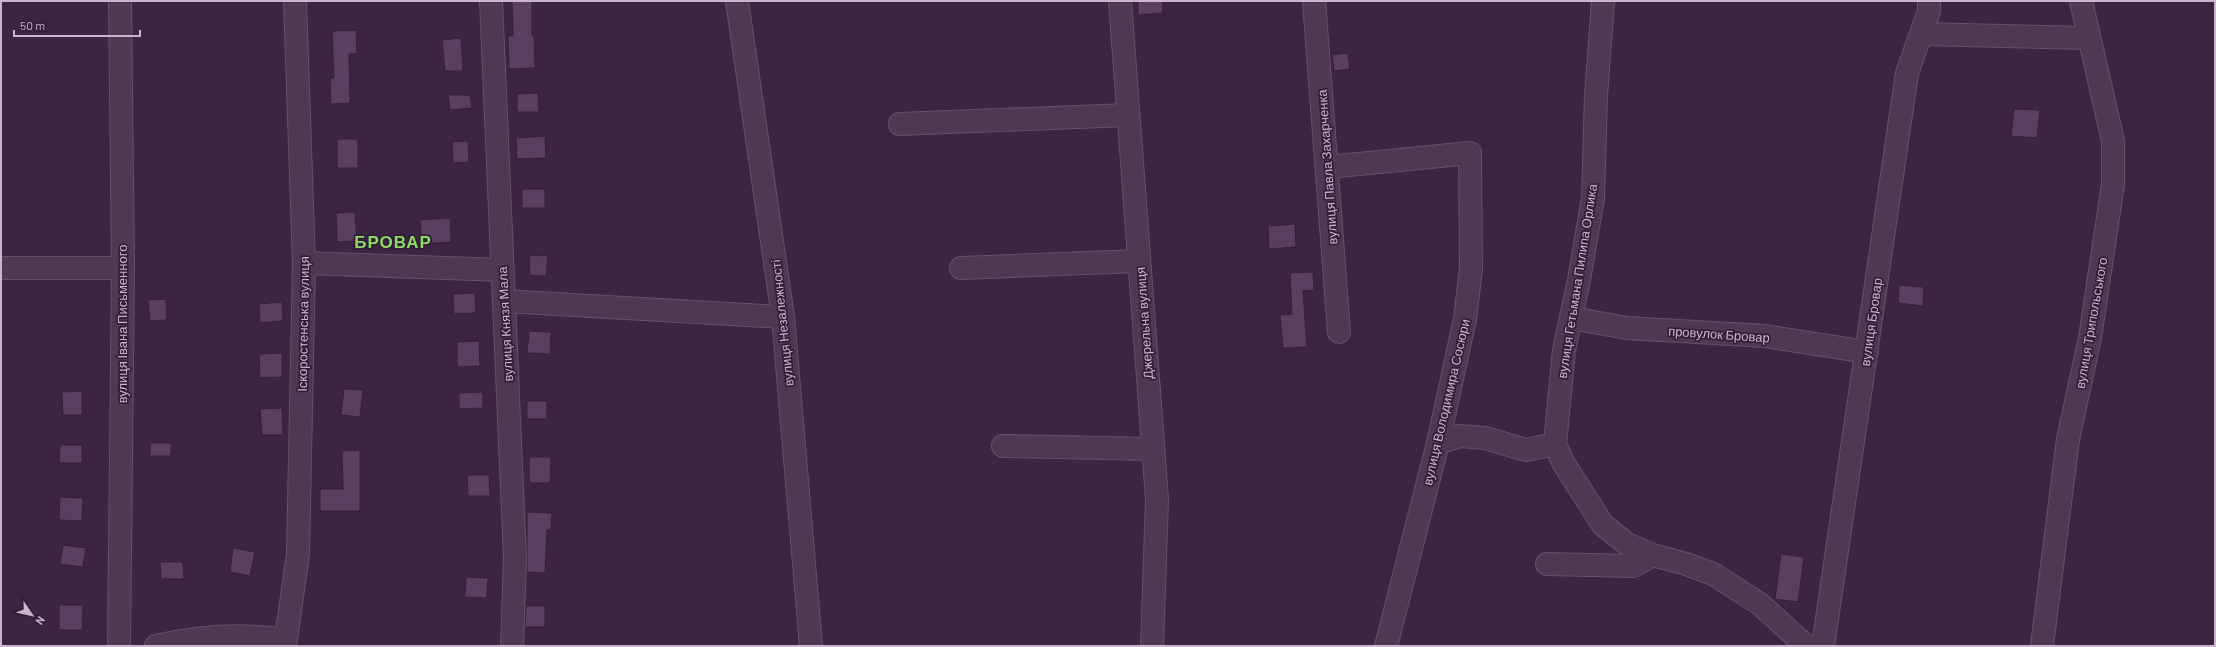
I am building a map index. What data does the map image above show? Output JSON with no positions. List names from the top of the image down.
{
  "streets": {
    "street": [
      "вулиця Павла Захарченка",
      "вулиця Гетьмана Пилипа Орлика",
      "вулиця Бровар",
      "вулиця Незалежності",
      "Джерельна вулиця",
      "вулиця Трипольського",
      "вулиця Івана Письменного",
      "Іскоростенська вулиця",
      "вулиця Князя Мала",
      "провулок Бровар",
      "вулиця Володимира Сосюри"
    ]
  },
  "crossings": [
    ["вулиця Павла Захарченка", "вулиця Володимира Сосюри"],
    ["вулиця Гетьмана Пилипа Орлика", "провулок Бровар"],
    ["вулиця Бровар", "провулок Бровар"]
  ],
  "districts": ["БРОВАР"],
  "scale_bar": "50 m",
  "north": "bottom right"
}
